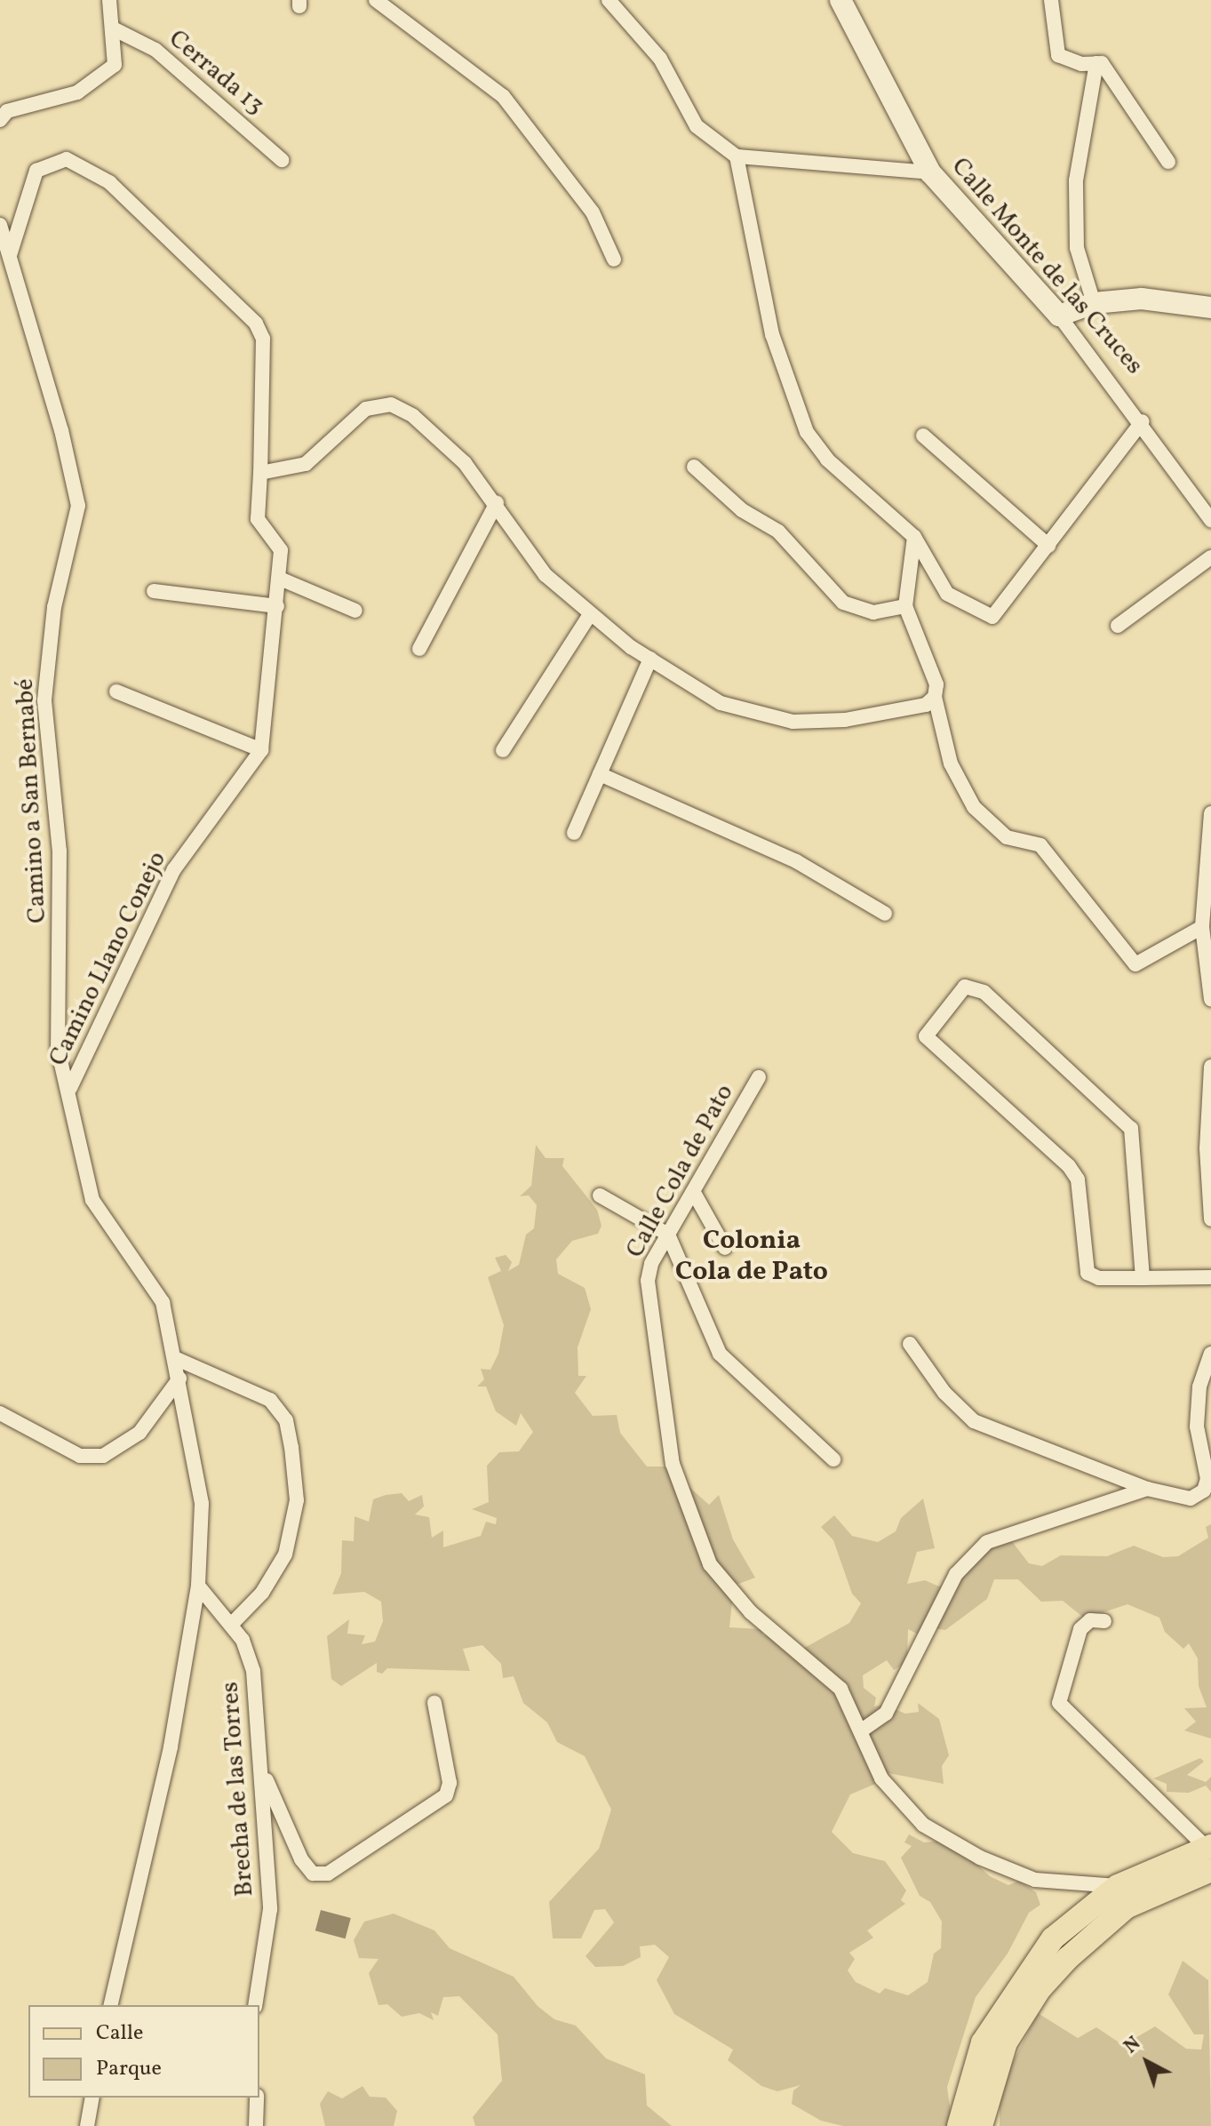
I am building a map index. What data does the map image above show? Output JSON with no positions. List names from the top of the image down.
{
  "streets": {
    "street": [
      "Cerrada 13",
      "Calle Monte de las Cruces",
      "Camino a San Bernabé",
      "Camino Llano Conejo",
      "Calle Cola de Pato",
      "Brecha de las Torres"
    ]
  },
  "crossings": [
    ["Camino a San Bernabé", "Camino Llano Conejo"],
    ["Camino a San Bernabé", "Brecha de las Torres"]
  ],
  "districts": ["Colonia Cola de Pato"],
  "legend": ["Calle", "Parque"],
  "north": "top left"
}
